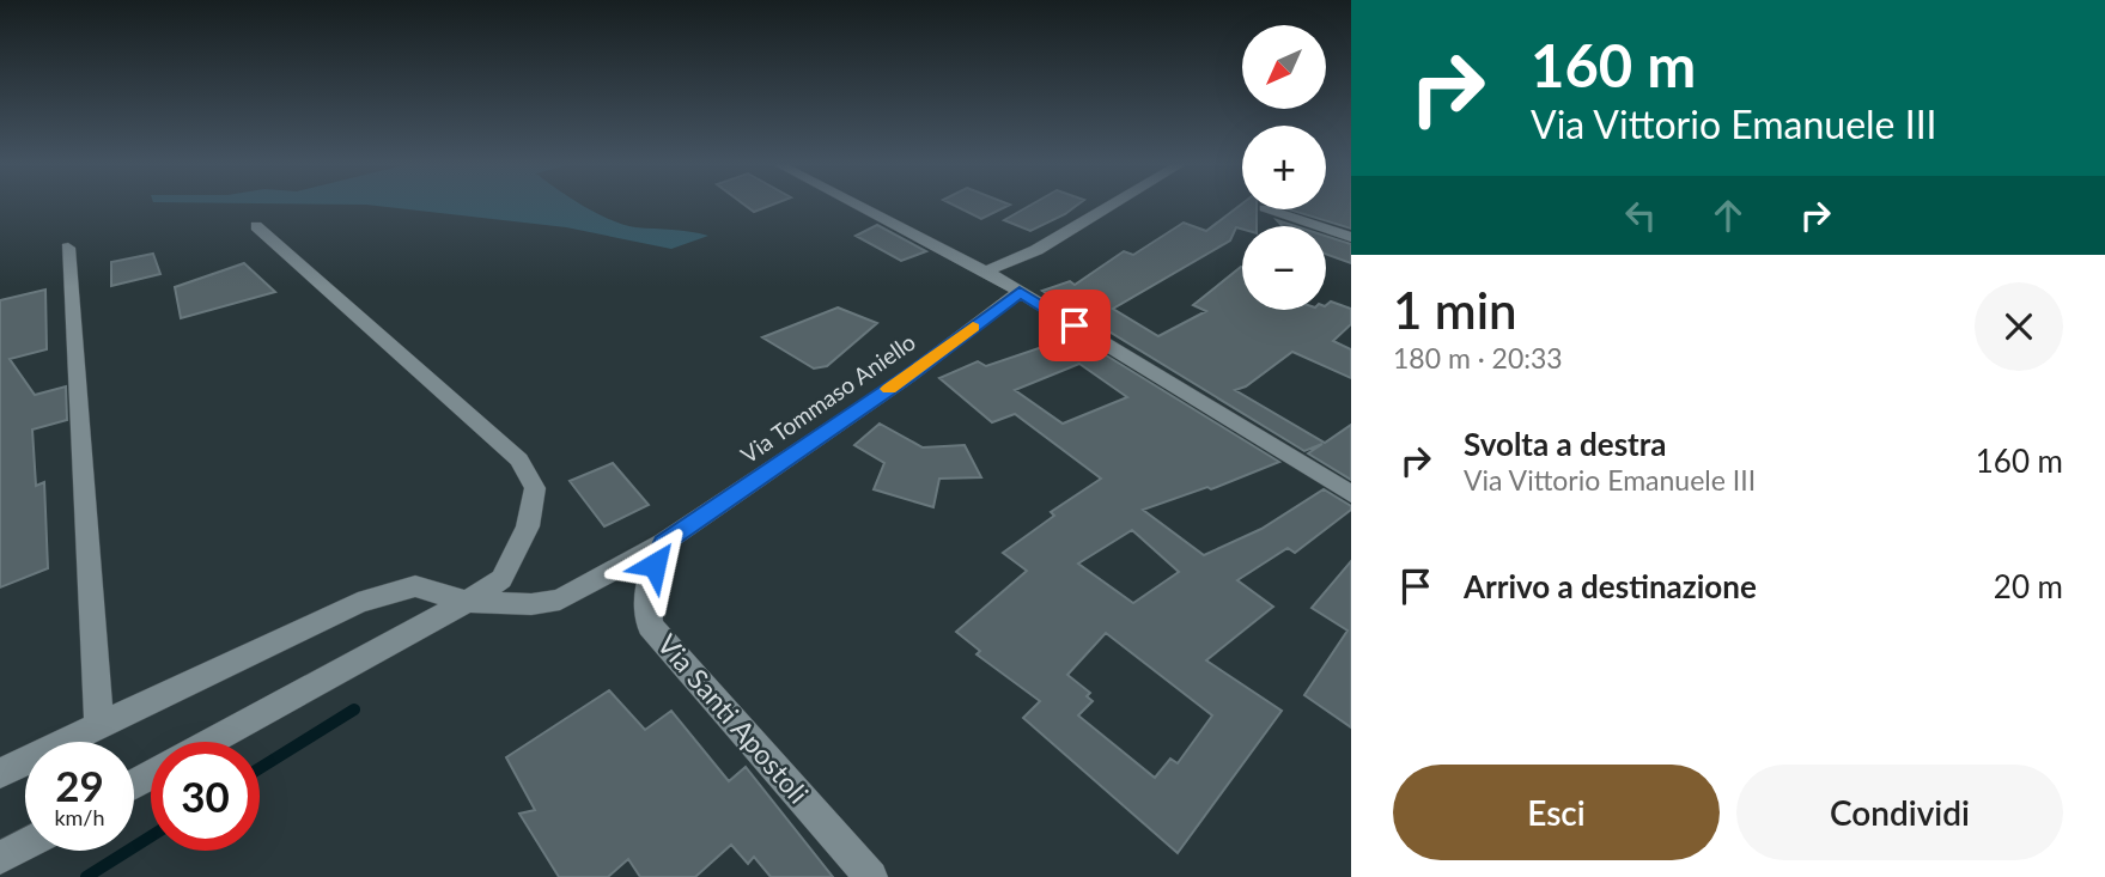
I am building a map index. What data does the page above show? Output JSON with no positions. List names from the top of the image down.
{
  "streets": {
    "street": ["Via Tommaso Aniello", "Via Santi Apostoli"]
  },
  "crossings": [
    ["Via Tommaso Aniello", "Via Santi Apostoli"]
  ],
  "north": "bottom left",
  "page": {
    "turn": ["160 m", "Via Vittorio Emanuele III"],
    "map_buttons": ["+", "−"],
    "heading": ["1 min", "180 m · 20:33"],
    "list": [
      {
        "name": "Svolta a destra",
        "note": "Via Vittorio Emanuele III",
        "value": "160 m"
      },
      {
        "name": "Arrivo a destinazione",
        "value": "20 m"
      }
    ],
    "speed": "29 km/h",
    "limit": "30",
    "buttons": ["Esci", "Condividi"]
  }
}
